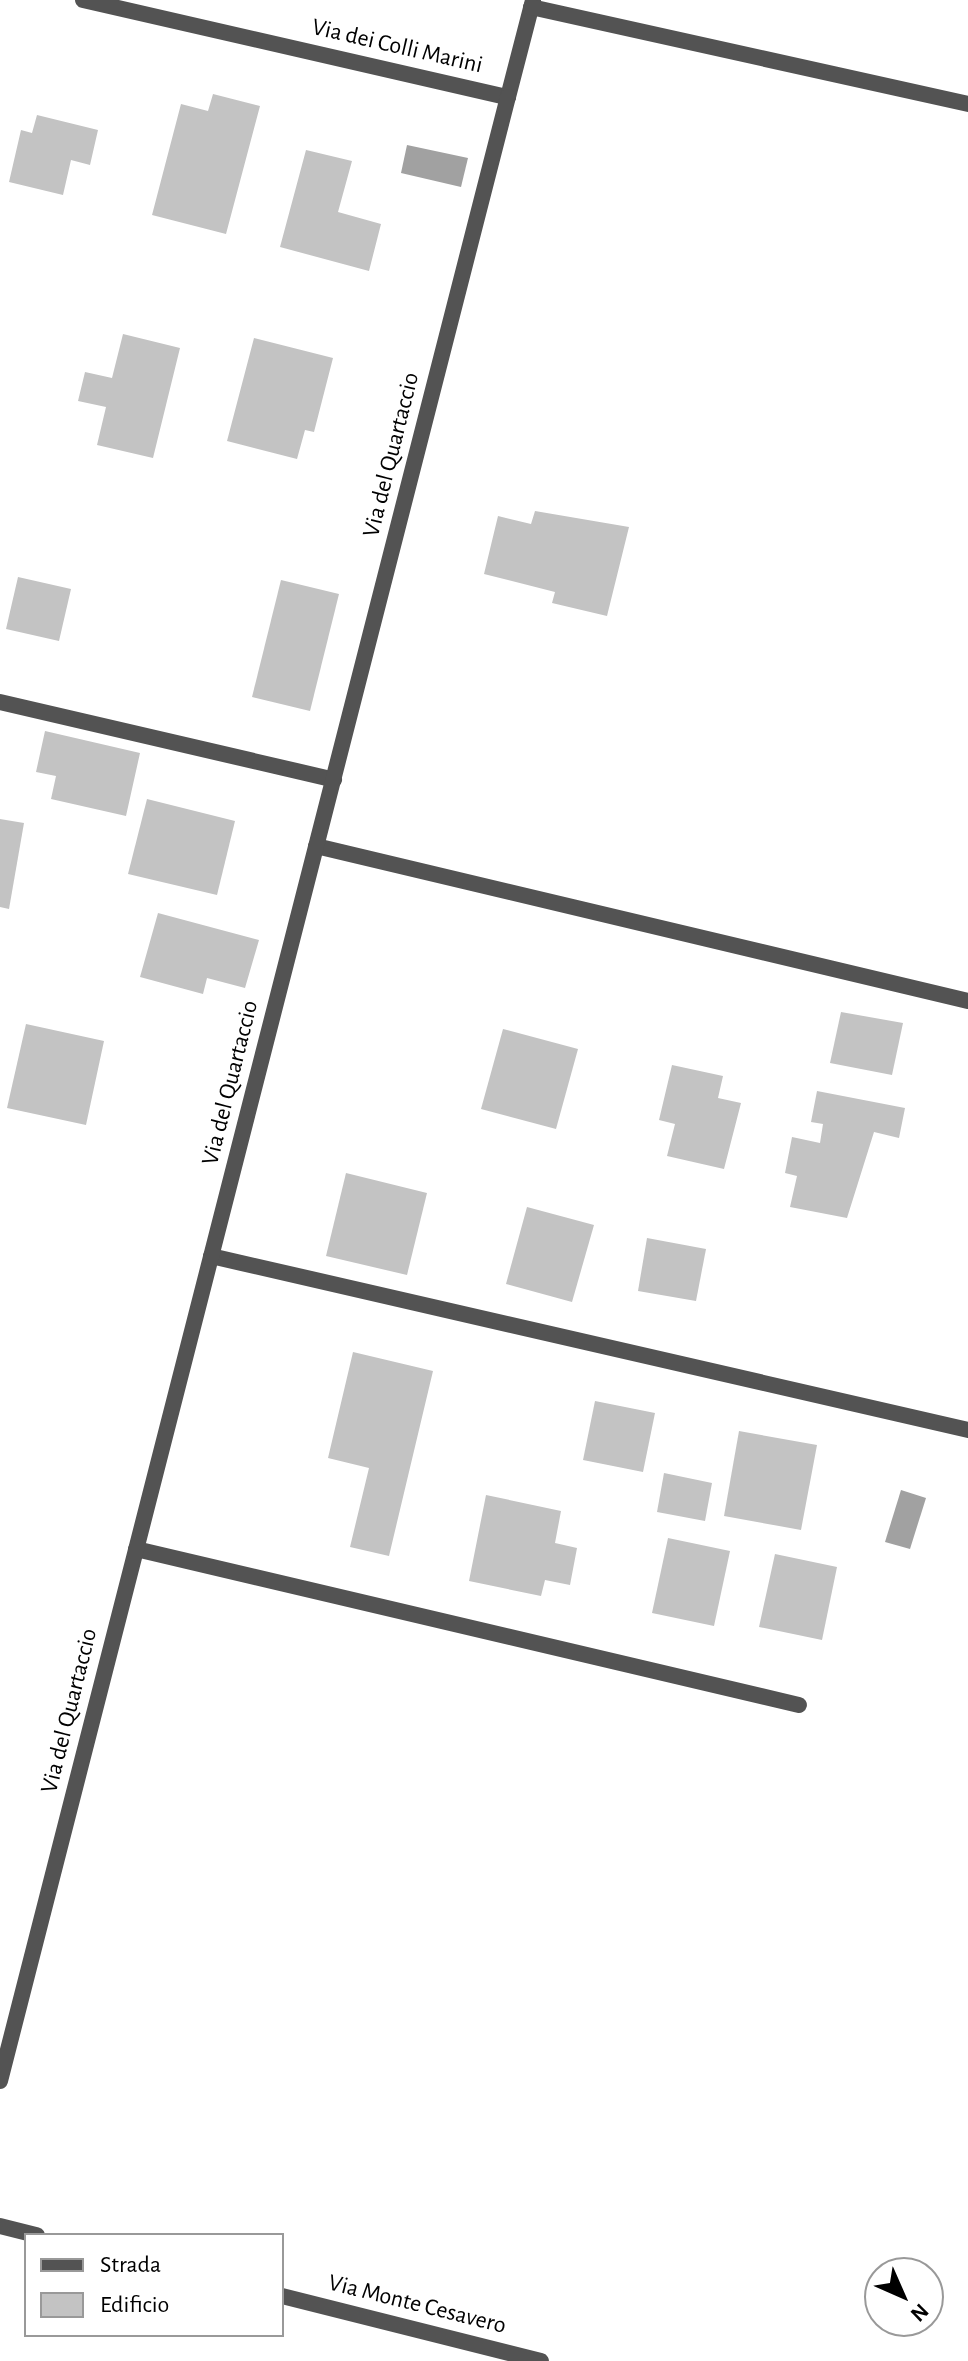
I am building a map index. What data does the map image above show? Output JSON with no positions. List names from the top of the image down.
{
  "streets": {
    "street": ["Via dei Colli Marini", "Via del Quartaccio", "Via Monte Cesavero"]
  },
  "crossings": [
    ["Via dei Colli Marini", "Via del Quartaccio"]
  ],
  "legend": ["Strada", "Edificio"],
  "north": "bottom right"
}
